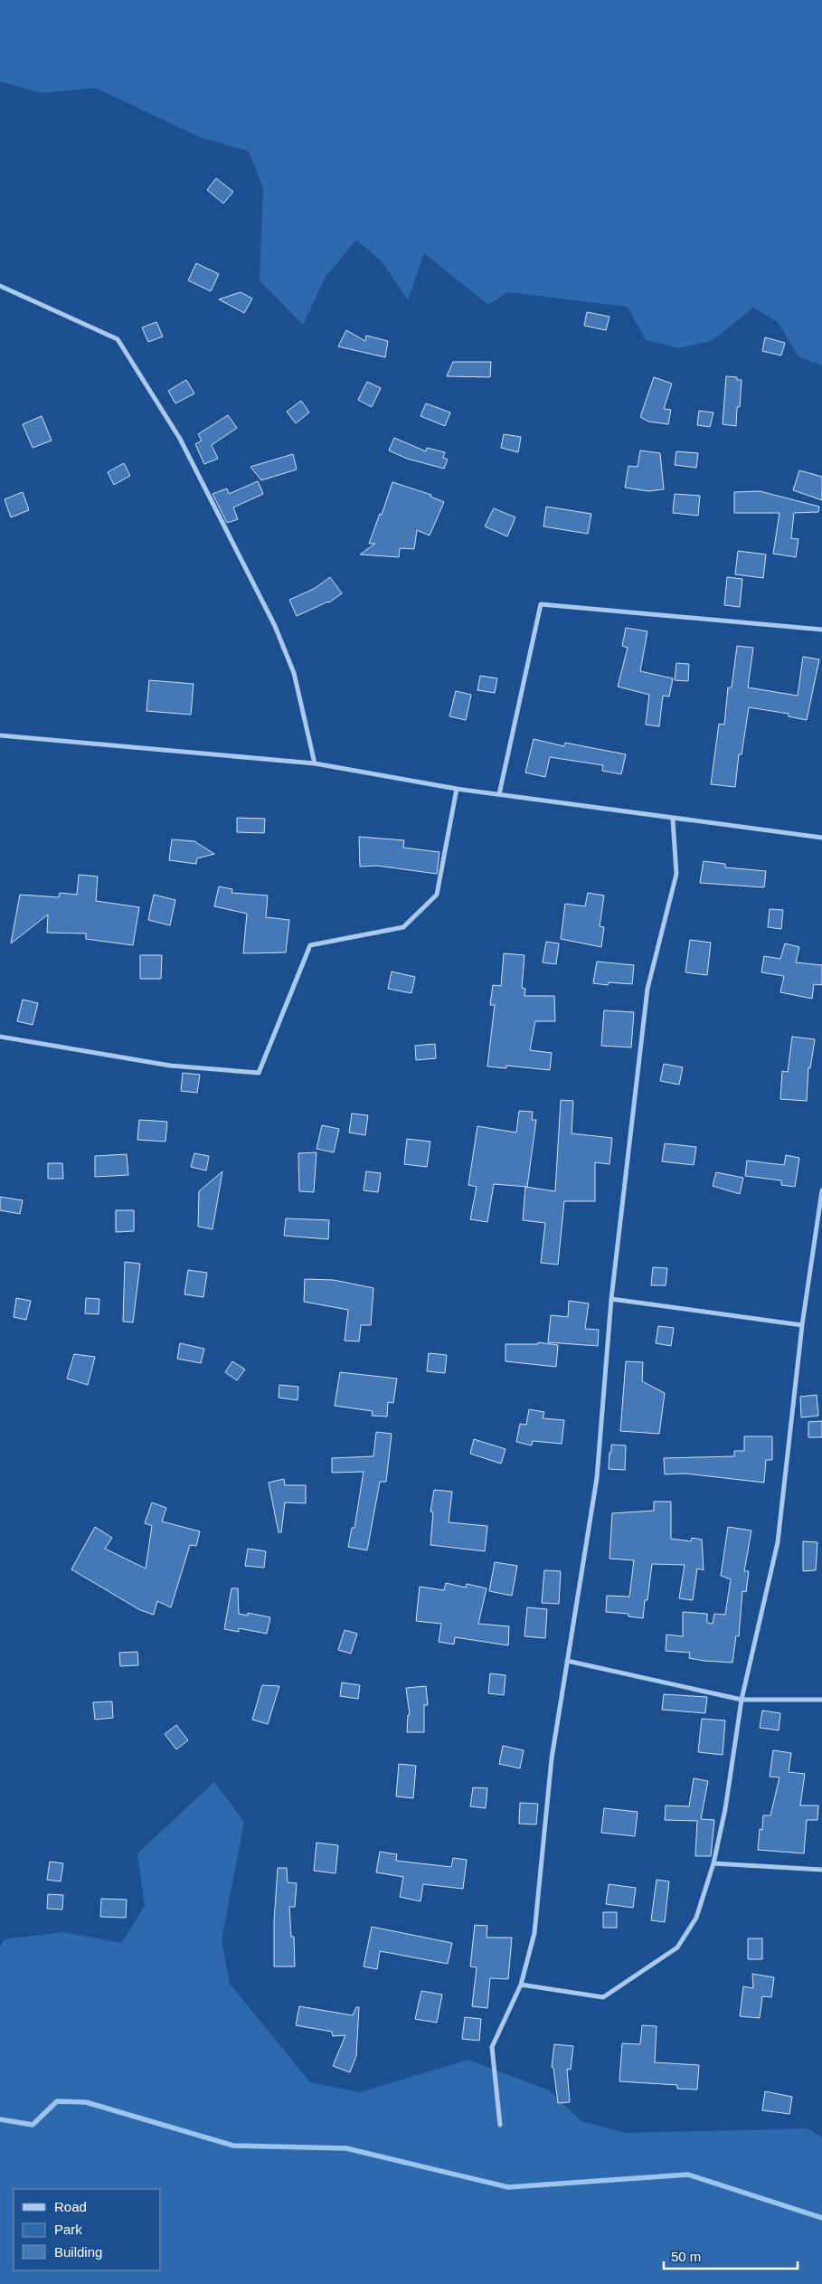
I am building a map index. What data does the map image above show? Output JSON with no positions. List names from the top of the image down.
{
  "legend": ["Road", "Park", "Building"],
  "scale_bar": "50 m"
}
